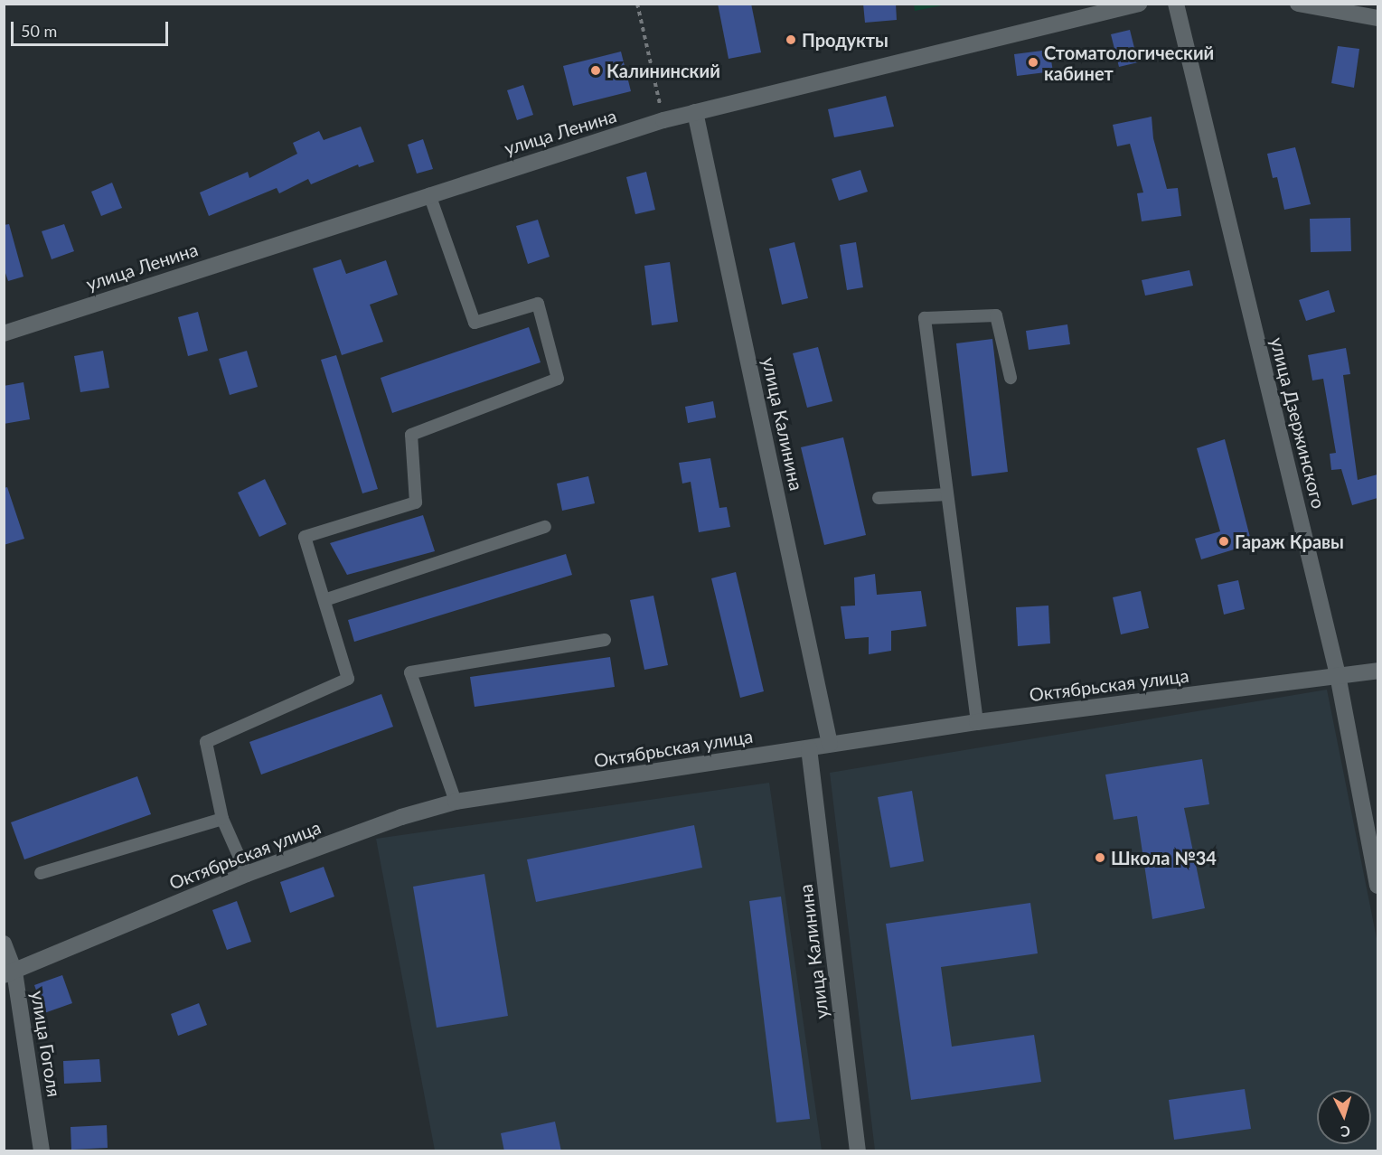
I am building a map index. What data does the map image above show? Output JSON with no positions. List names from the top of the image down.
{
  "streets": {
    "street": [
      "улица Ленина",
      "улица Дзержинского",
      "улица Калинина",
      "Октябрьская улица",
      "улица Гоголя"
    ]
  },
  "crossings": [
    ["улица Ленина", "улица Калинина"],
    ["улица Дзержинского", "Октябрьская улица"],
    ["улица Калинина", "Октябрьская улица"],
    ["Октябрьская улица", "улица Гоголя"]
  ],
  "places": [
    "Продукты",
    "Стоматологический кабинет",
    "Калининский",
    "Гараж Кравы",
    "Школа №34"
  ],
  "scale_bar": "50 m",
  "north": "bottom"
}
